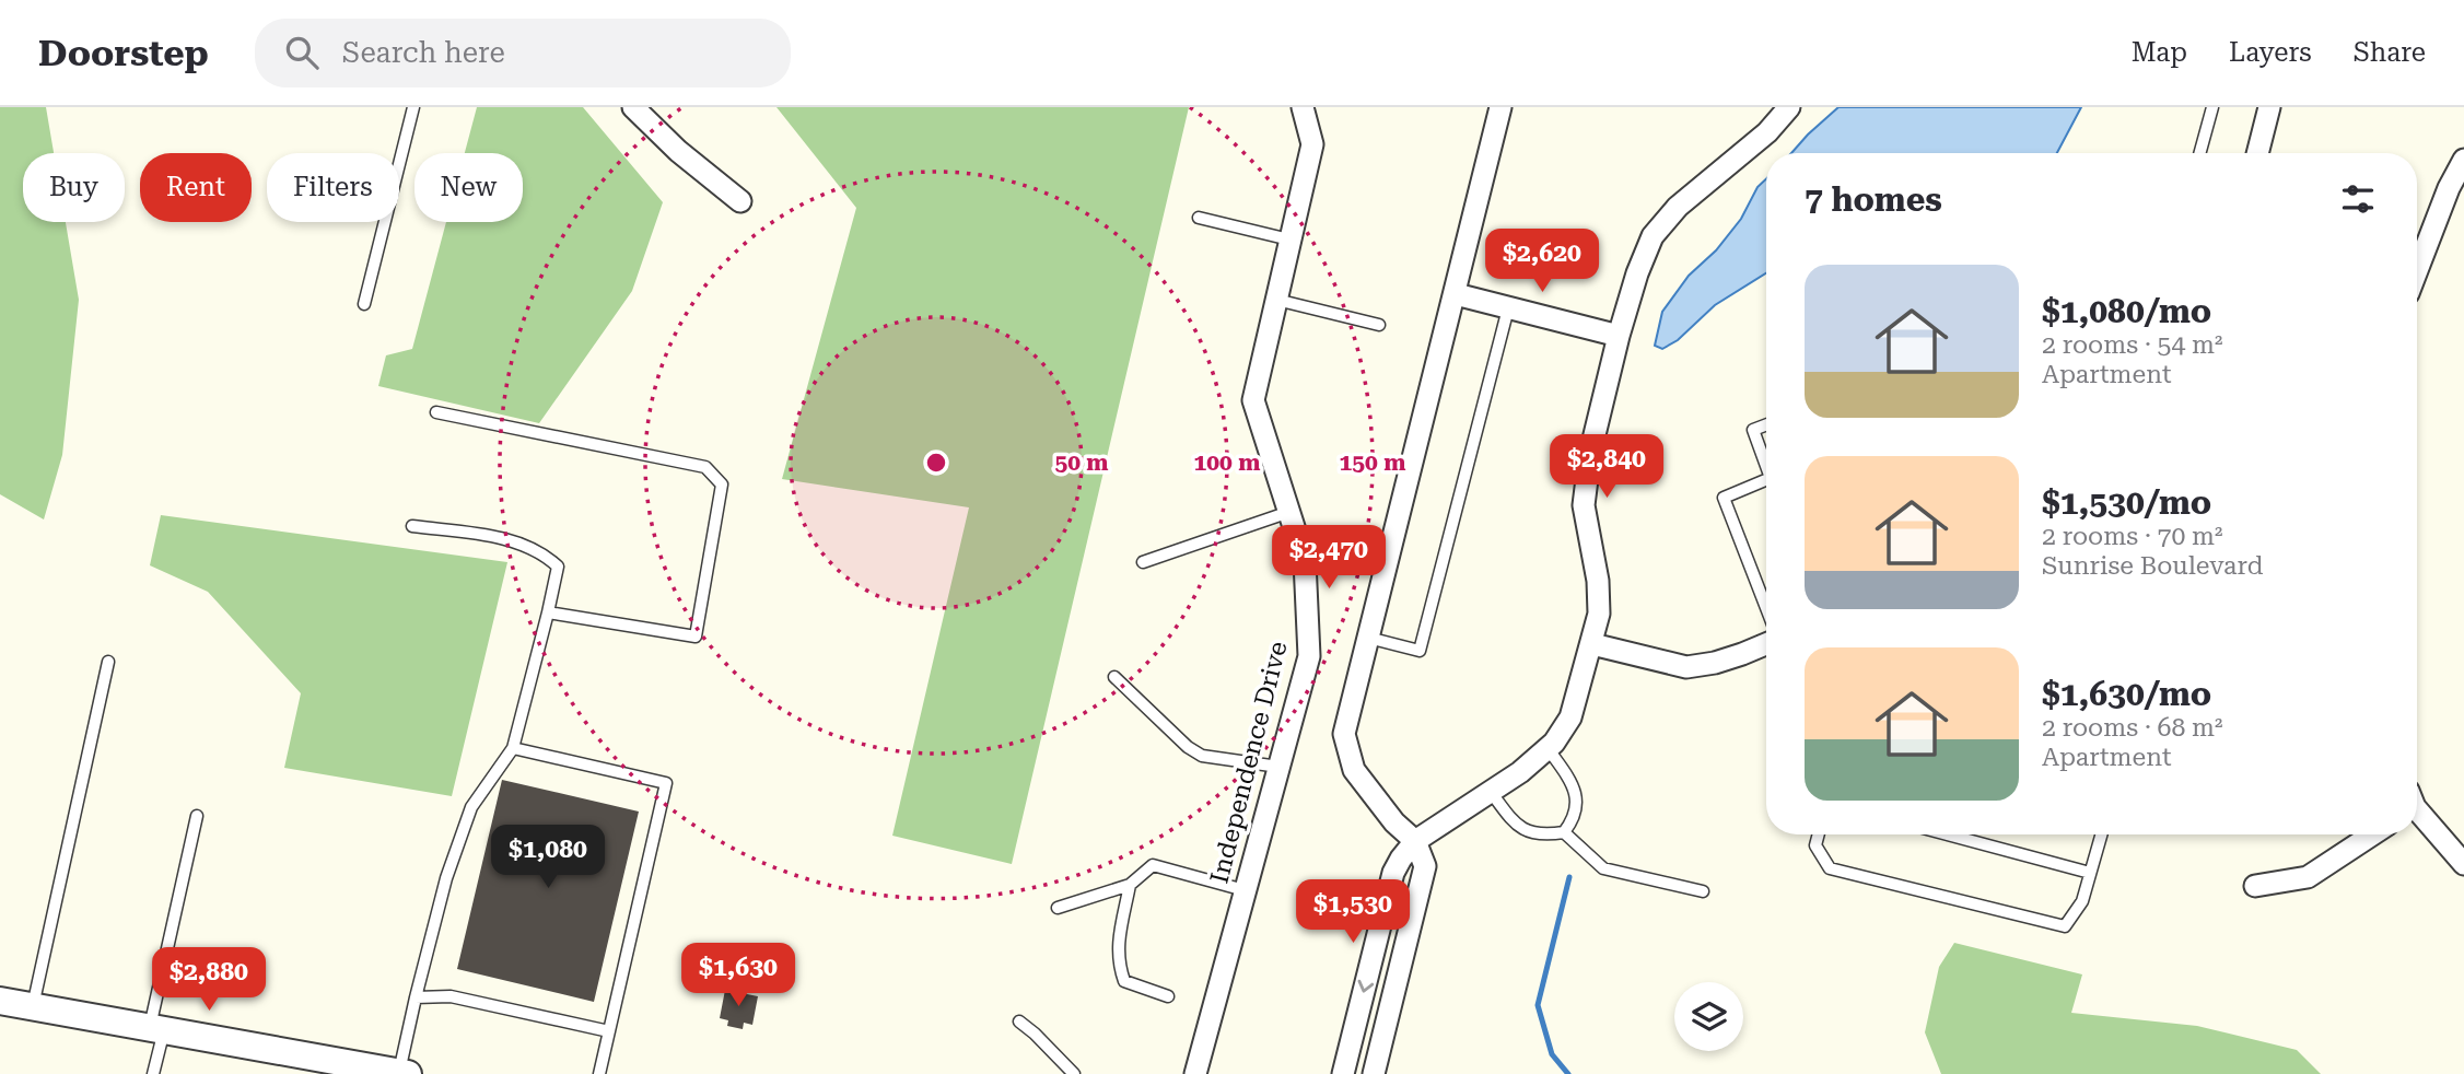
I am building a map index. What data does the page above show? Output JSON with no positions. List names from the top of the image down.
{
  "streets": {
    "street": ["Independence Drive"]
  },
  "page": {
    "header": "Doorstep",
    "search": "Search here",
    "nav": ["Map", "Layers", "Share"],
    "chip": [
      "Buy",
      "Rent",
      "Filters",
      "New"
    ],
    "heading": "7 homes",
    "price": [
      "$2,620",
      "$2,840",
      "$2,470",
      "$1,080",
      "$1,530",
      "$1,630",
      "$2,880"
    ],
    "list": [
      {
        "name": "$1,080/mo",
        "note": "2 rooms · 54 m² · Apartment"
      },
      {
        "name": "$1,530/mo",
        "note": "2 rooms · 70 m² · Sunrise Boulevard"
      },
      {
        "name": "$1,630/mo",
        "note": "2 rooms · 68 m² · Apartment"
      }
    ]
  },
  "rings": ["50 m", "100 m", "150 m"]
}
